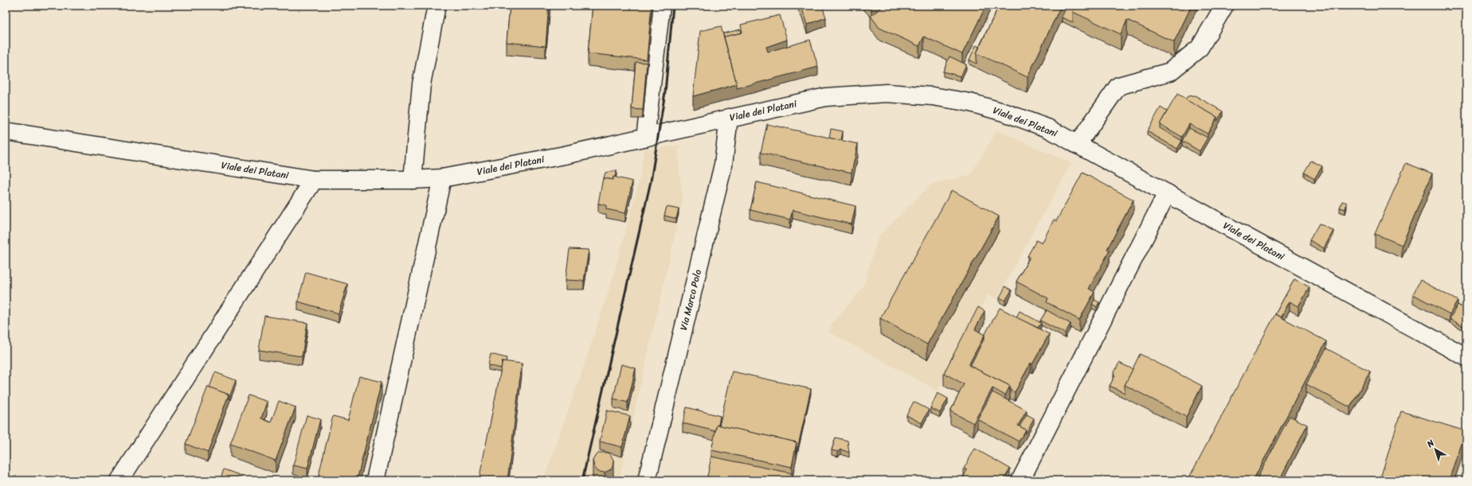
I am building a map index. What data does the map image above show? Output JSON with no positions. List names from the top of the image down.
{
  "streets": {
    "street": ["Viale dei Platani", "Via Marco Polo"]
  },
  "crossings": [
    ["Viale dei Platani", "Via Marco Polo"]
  ],
  "north": "top left"
}
